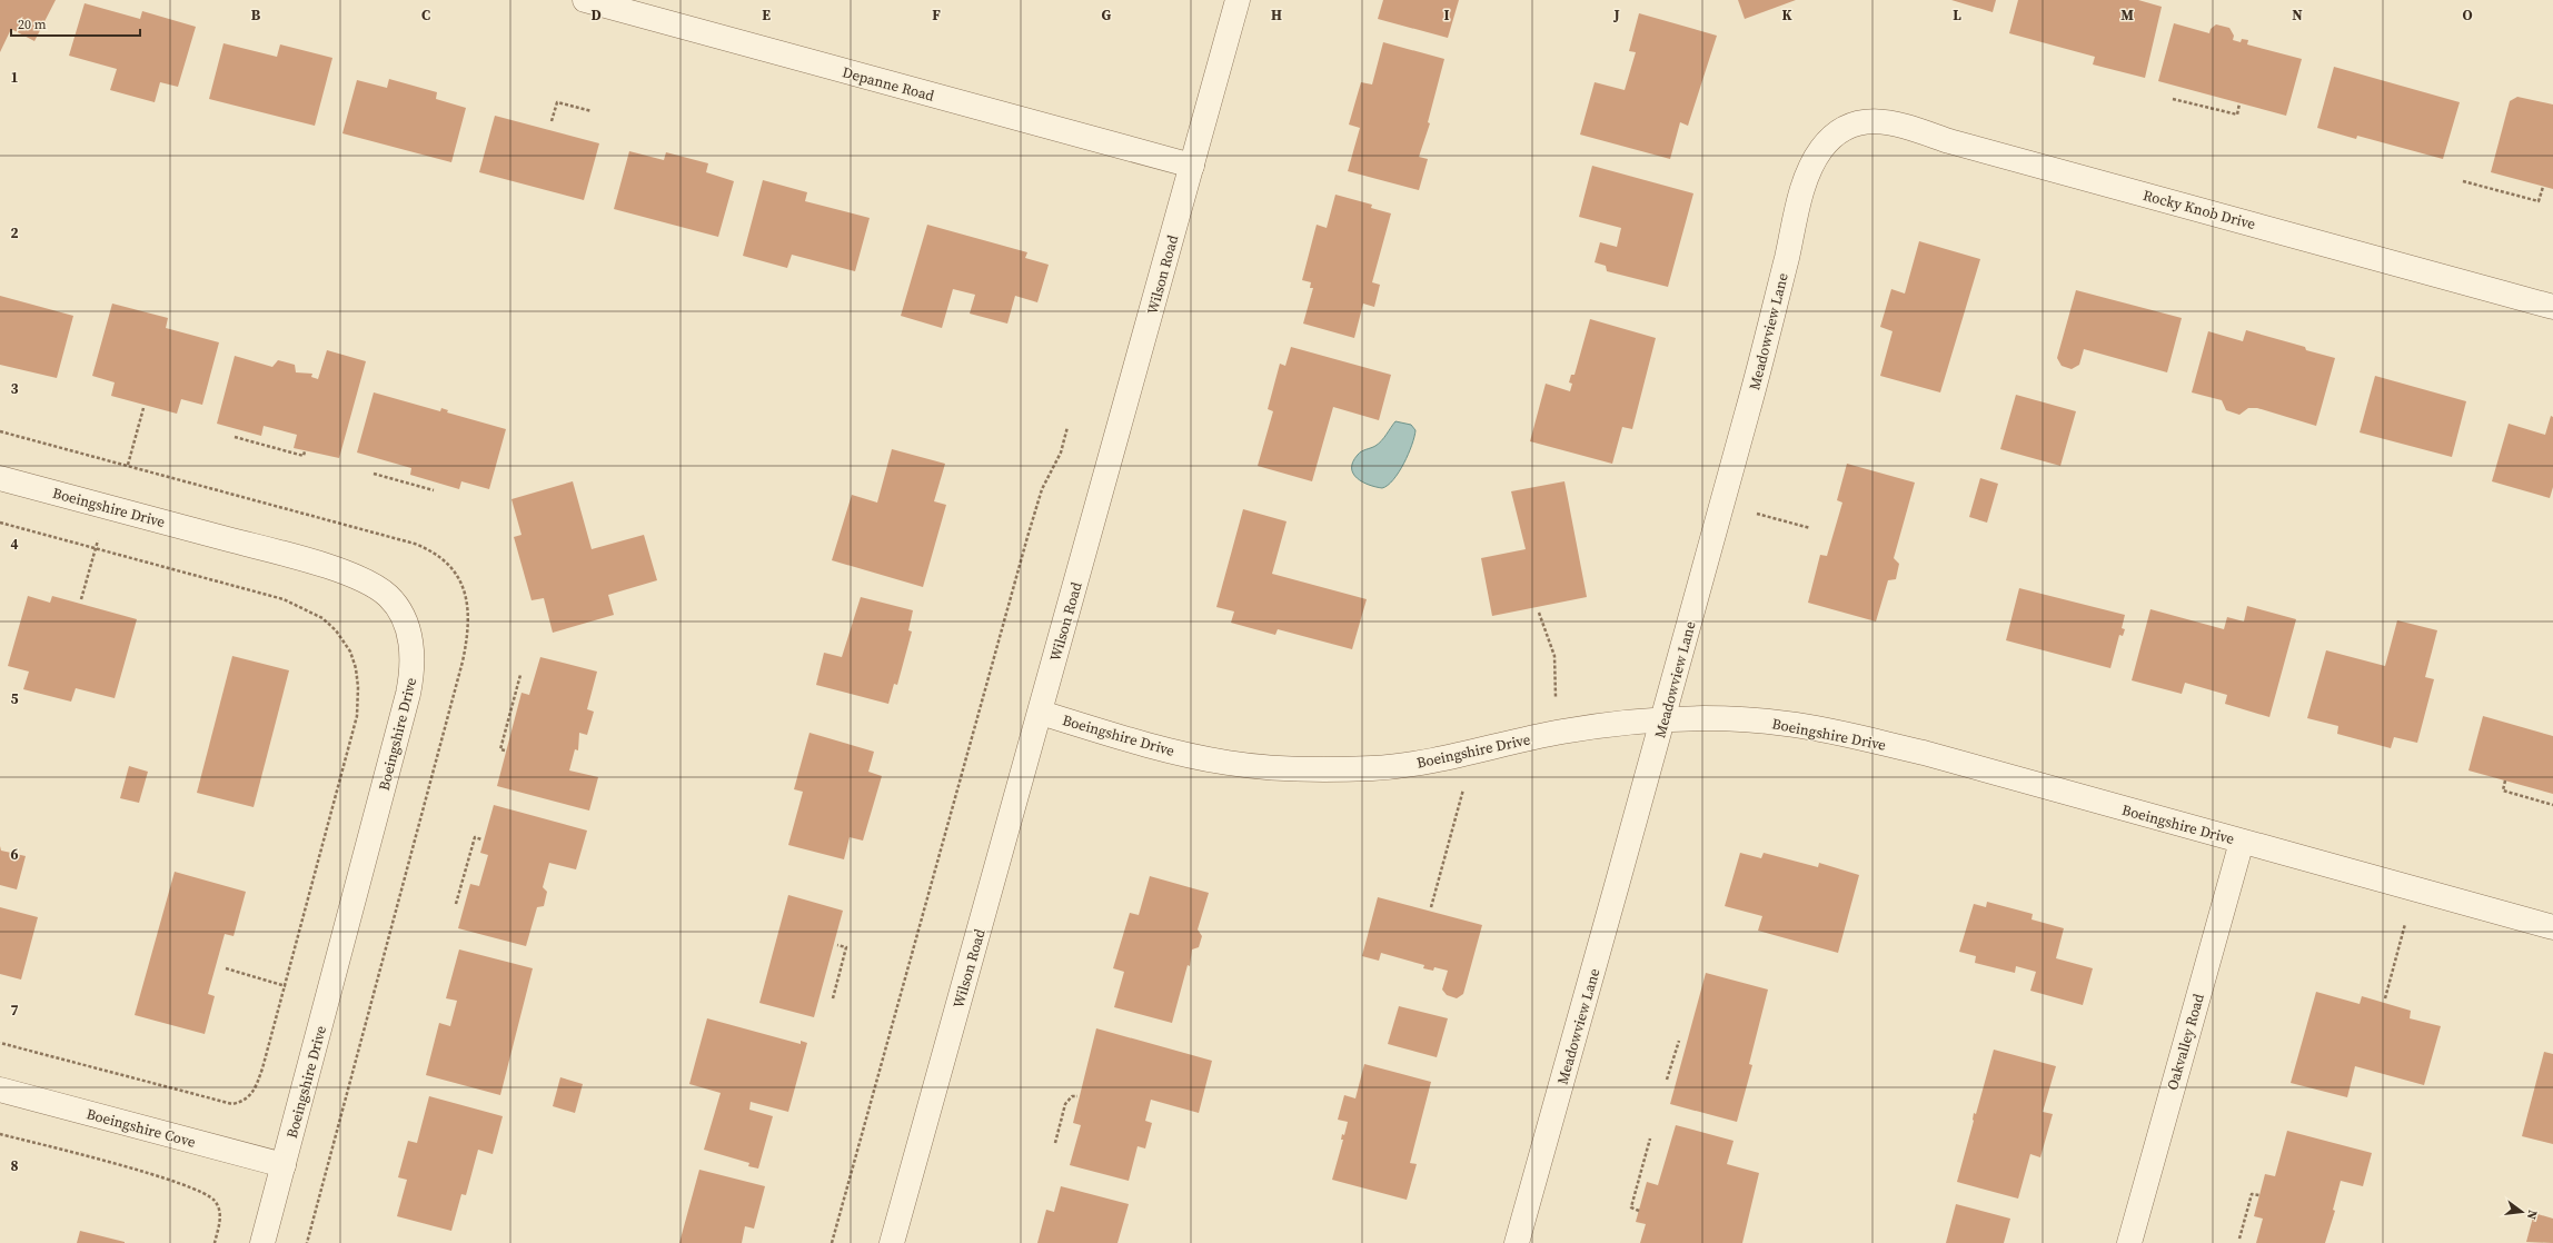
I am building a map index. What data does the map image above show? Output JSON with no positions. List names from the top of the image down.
{
  "streets": {
    "street": [
      "Depanne Road",
      "Rocky Knob Drive",
      "Wilson Road",
      "Meadowview Lane",
      "Boeingshire Drive",
      "Oakvalley Road",
      "Boeingshire Cove"
    ]
  },
  "crossings": [
    ["Depanne Road", "Wilson Road"],
    ["Rocky Knob Drive", "Meadowview Lane"],
    ["Wilson Road", "Boeingshire Drive"],
    ["Meadowview Lane", "Boeingshire Drive"],
    ["Boeingshire Drive", "Oakvalley Road"],
    ["Boeingshire Drive", "Boeingshire Cove"]
  ],
  "scale_bar": "20 m",
  "north": "right",
  "grid": {
    "columns": [
      "B",
      "C",
      "D",
      "E",
      "F",
      "G",
      "H",
      "I",
      "J",
      "K",
      "L",
      "M",
      "N",
      "O"
    ],
    "rows": [
      "1",
      "2",
      "3",
      "4",
      "5",
      "6",
      "7",
      "8"
    ]
  }
}
